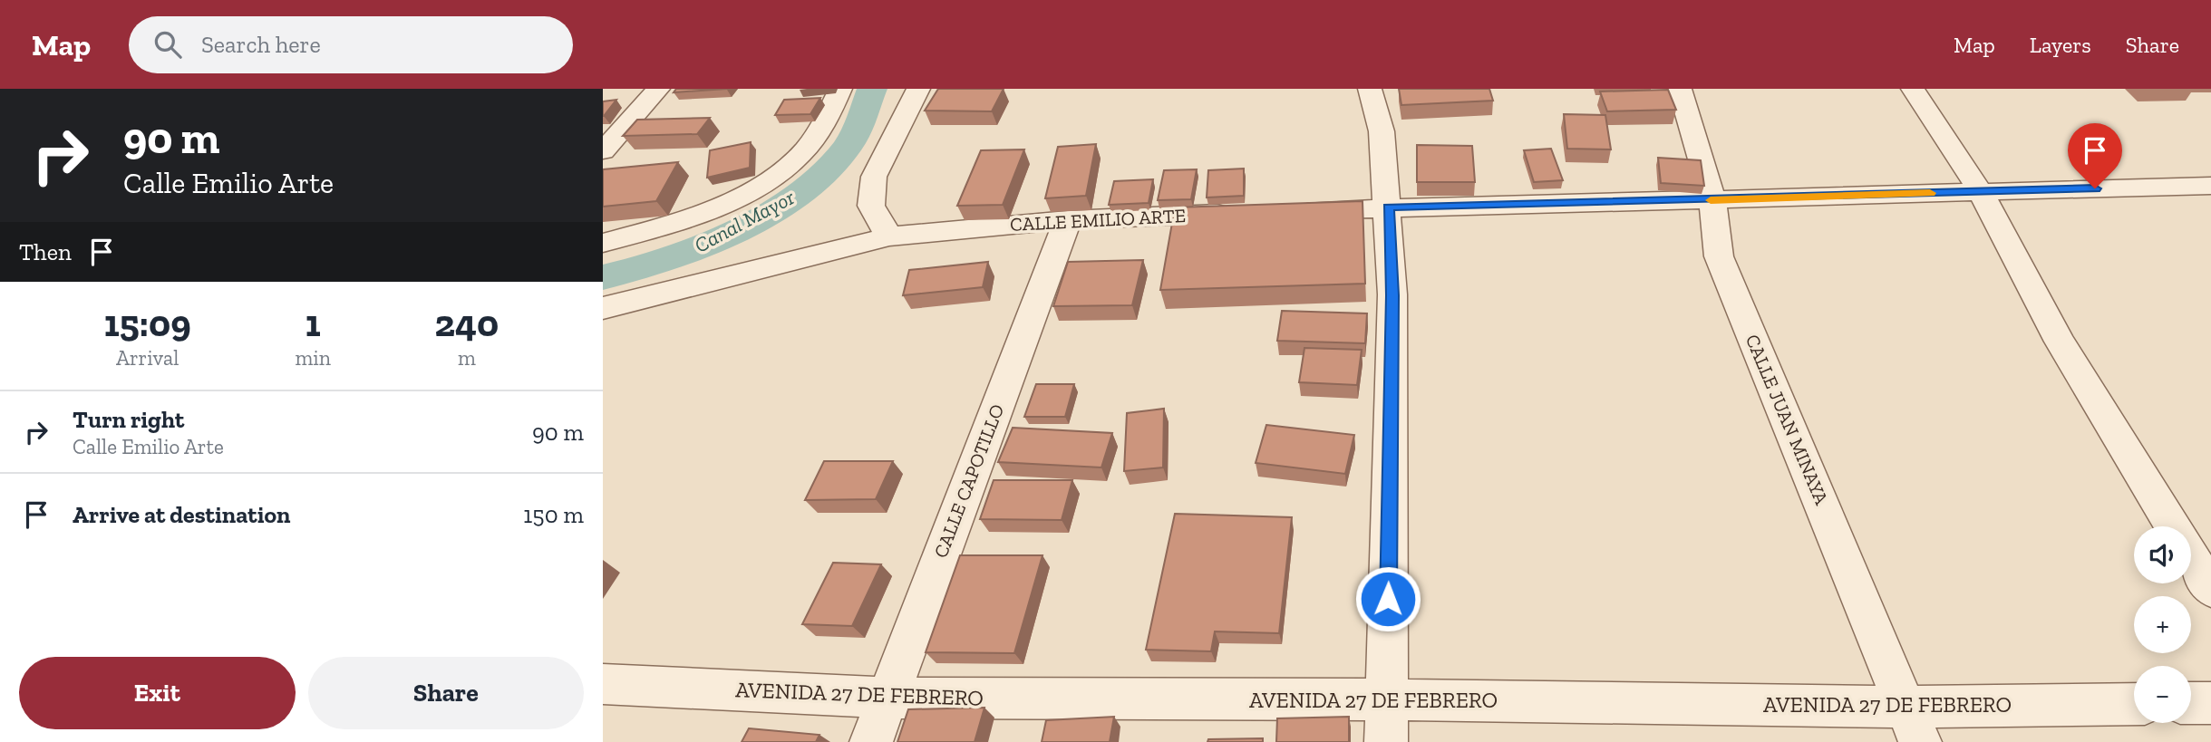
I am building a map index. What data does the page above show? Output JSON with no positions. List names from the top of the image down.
{
  "streets": {
    "street": [
      "CALLE EMILIO ARTE",
      "CALLE JUAN MINAYA",
      "CALLE CAPOTILLO",
      "AVENIDA 27 DE FEBRERO"
    ]
  },
  "crossings": [
    ["CALLE EMILIO ARTE", "CALLE CAPOTILLO"],
    ["CALLE JUAN MINAYA", "AVENIDA 27 DE FEBRERO"],
    ["CALLE CAPOTILLO", "AVENIDA 27 DE FEBRERO"]
  ],
  "water": ["Canal Mayor"],
  "page": {
    "header": "Map",
    "search": "Search here",
    "nav": ["Map", "Layers", "Share"],
    "turn": ["90 m", "Calle Emilio Arte"],
    "then": "Then",
    "eta": [
      "15:09",
      "Arrival",
      "1",
      "min",
      "240",
      "m"
    ],
    "list": [
      {
        "name": "Turn right",
        "note": "Calle Emilio Arte",
        "value": "90 m"
      },
      {
        "name": "Arrive at destination",
        "value": "150 m"
      }
    ],
    "map_buttons": ["+", "−"],
    "buttons": ["Exit", "Share"]
  }
}
